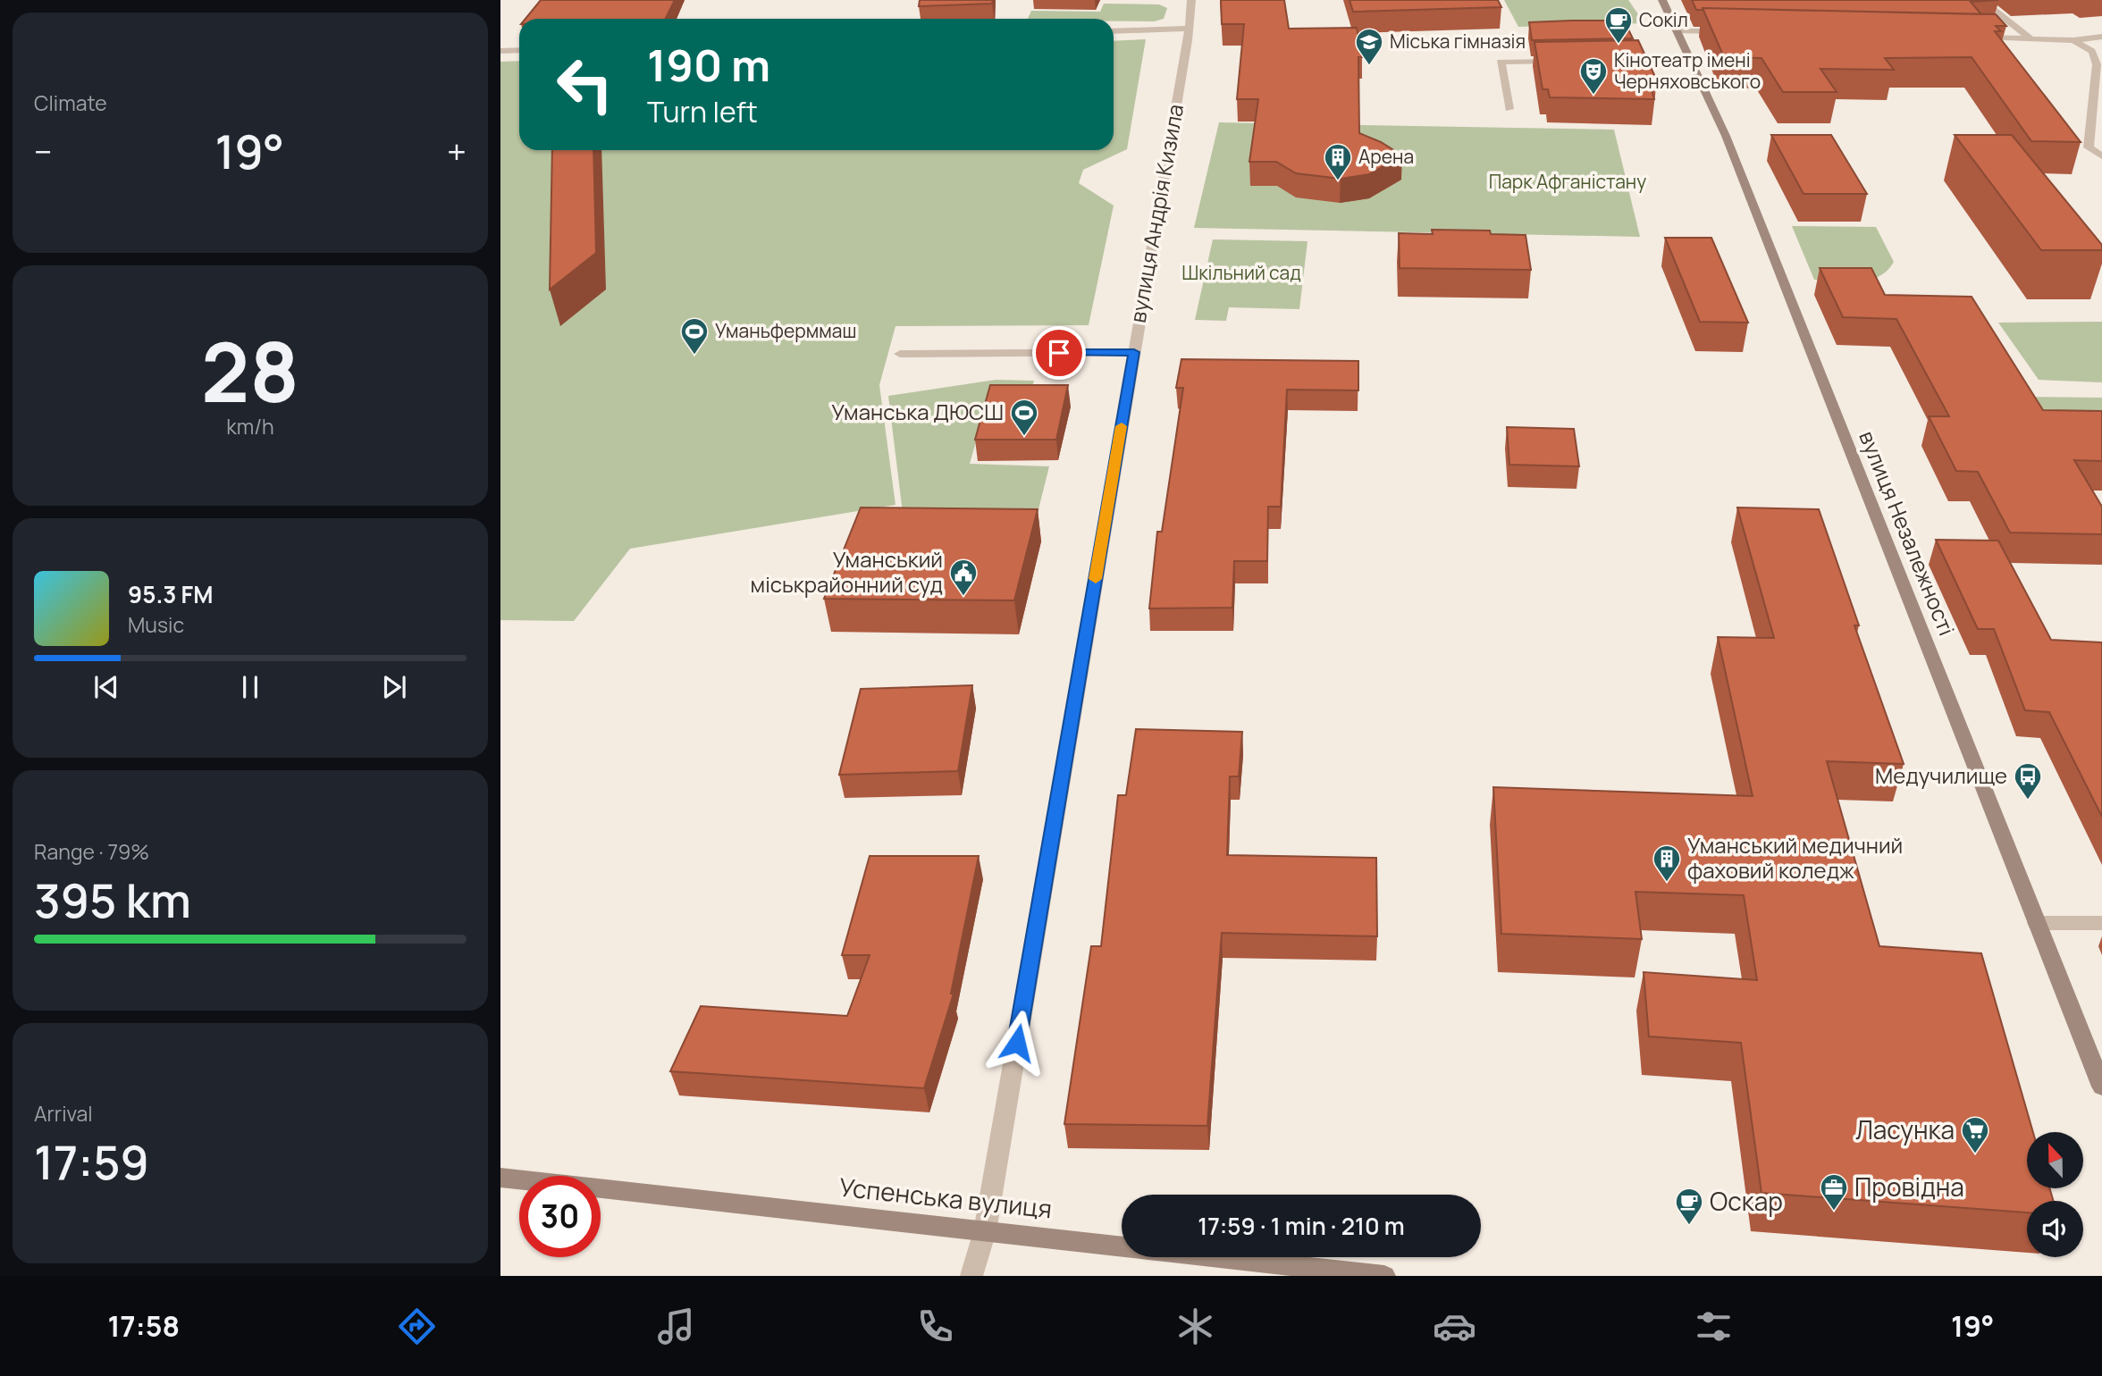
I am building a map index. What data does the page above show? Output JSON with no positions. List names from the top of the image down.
{
  "streets": {
    "main road": ["вулиця Незалежності", "Успенська вулиця"],
    "street": ["вулиця Андрія Кизила"]
  },
  "crossings": [
    ["вулиця Андрія Кизила", "Успенська вулиця"]
  ],
  "parks": ["Парк Афганістану", "Шкільний сад"],
  "places": {
    "cafe": ["Сокіл", "Оскар"],
    "school or university": ["Міська гімназія"],
    "theatre": ["Кінотеатр імені Черняховського"],
    "building": ["Арена", "Уманський медичний фаховий коледж"],
    "sports": ["Уманьферммаш", "Уманська ДЮСШ"],
    "public building": ["Уманський міськрайонний суд"],
    "bus stop": ["Медучилище"],
    "supermarket": ["Ласунка"],
    "office": ["Провідна"]
  },
  "north": "top",
  "page": {
    "tile": [
      "Climate",
      ["28", "km/h"],
      ["Range · 79%", "395 km"],
      ["Arrival", "17:59"]
    ],
    "turn": ["190 m", "Turn left"],
    "heat": ["−", "19°", "+"],
    "song": ["95.3 FM", "Music"],
    "limit": "30",
    "trip": "17:59 · 1 min · 210 m",
    "tabs": ["17:58", "19°"]
  }
}
